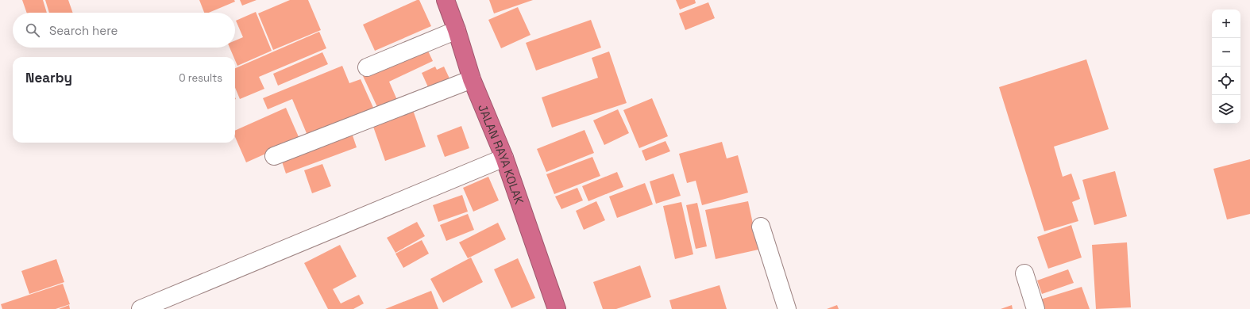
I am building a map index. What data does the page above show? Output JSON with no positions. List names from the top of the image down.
{
  "streets": {
    "highway": ["JALAN RAYA KOLAK"]
  },
  "page": {
    "map_buttons": ["+", "−"],
    "search": "Search here",
    "heading": ["Nearby", "0 results"]
  }
}
